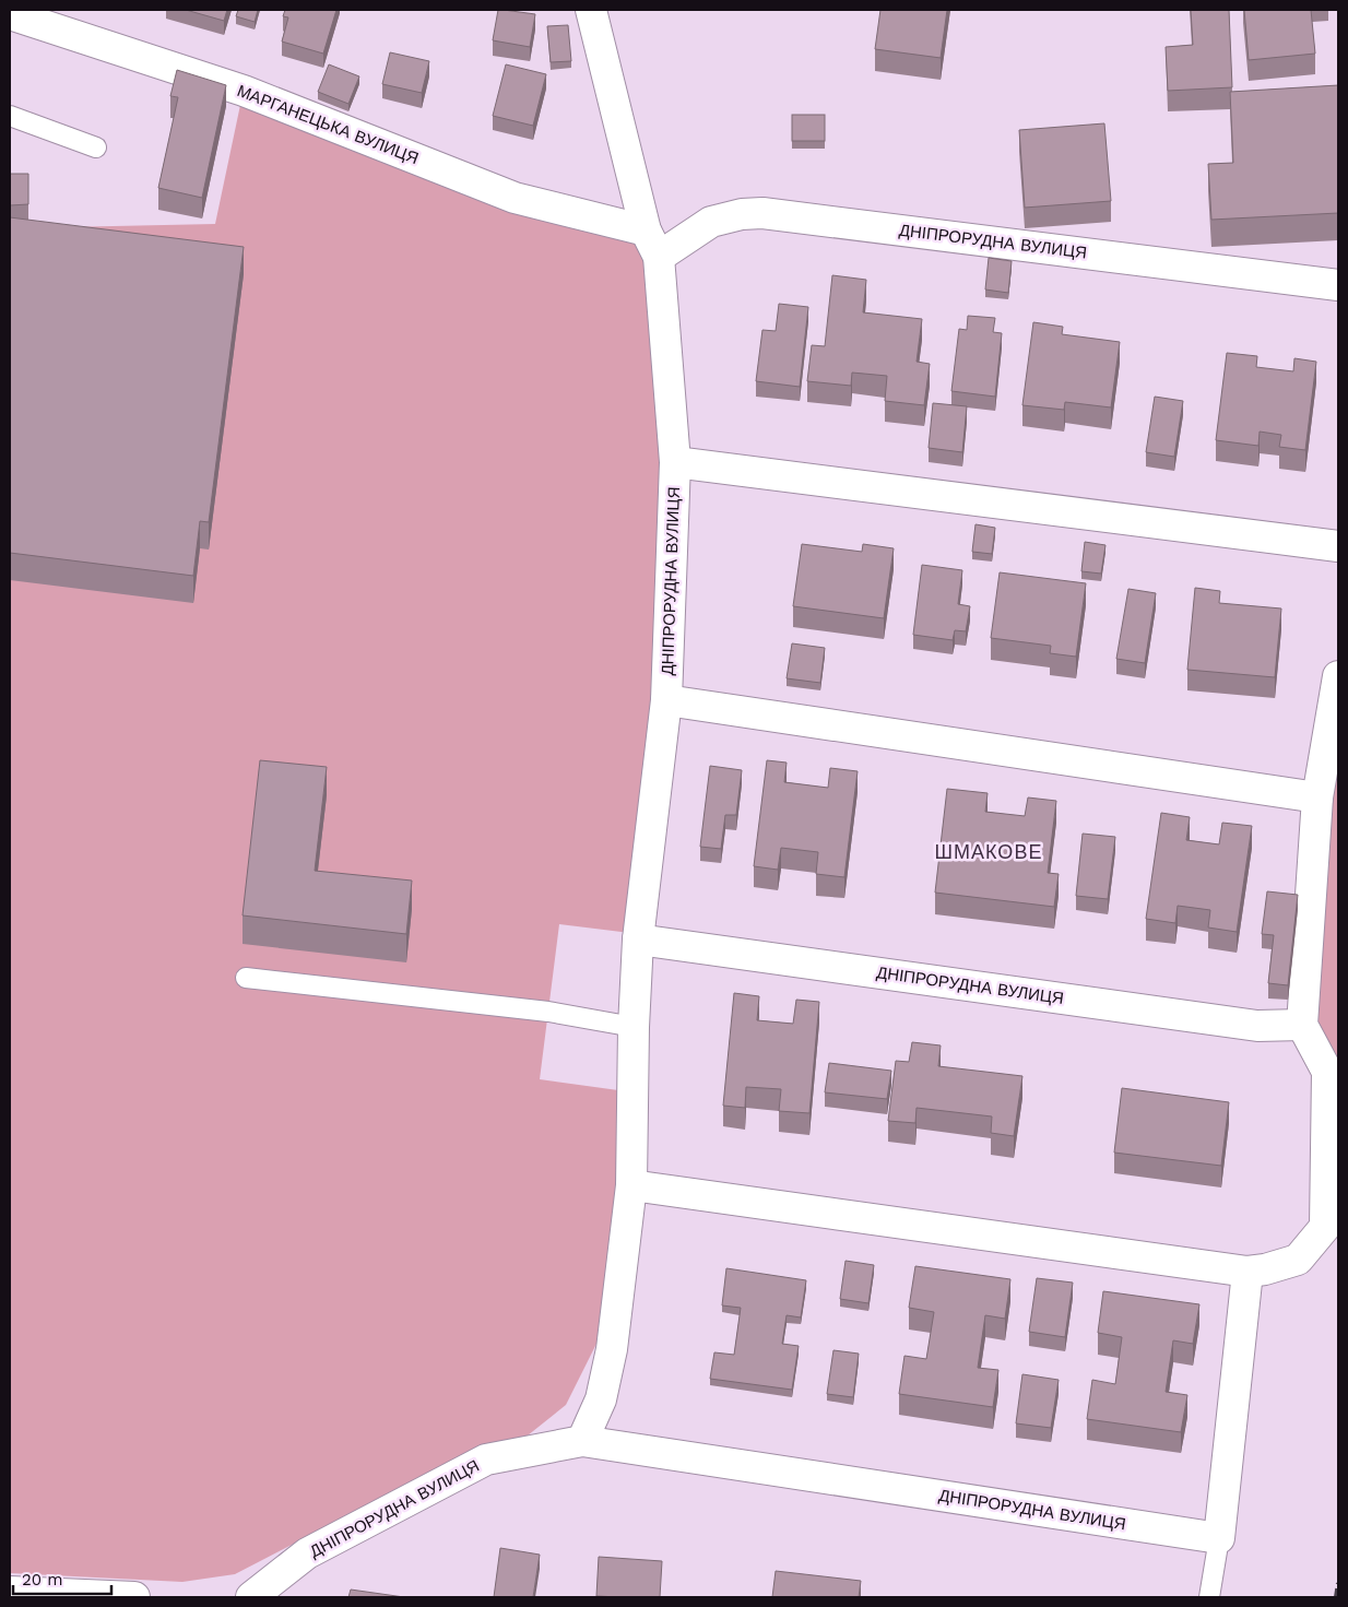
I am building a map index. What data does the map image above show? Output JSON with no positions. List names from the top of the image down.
{
  "streets": {
    "street": ["МАРГАНЕЦЬКА ВУЛИЦЯ", "ДНІПРОРУДНА ВУЛИЦЯ"]
  },
  "crossings": [
    ["МАРГАНЕЦЬКА ВУЛИЦЯ", "ДНІПРОРУДНА ВУЛИЦЯ"]
  ],
  "districts": ["ШМАКОВЕ"],
  "scale_bar": "20 m"
}
